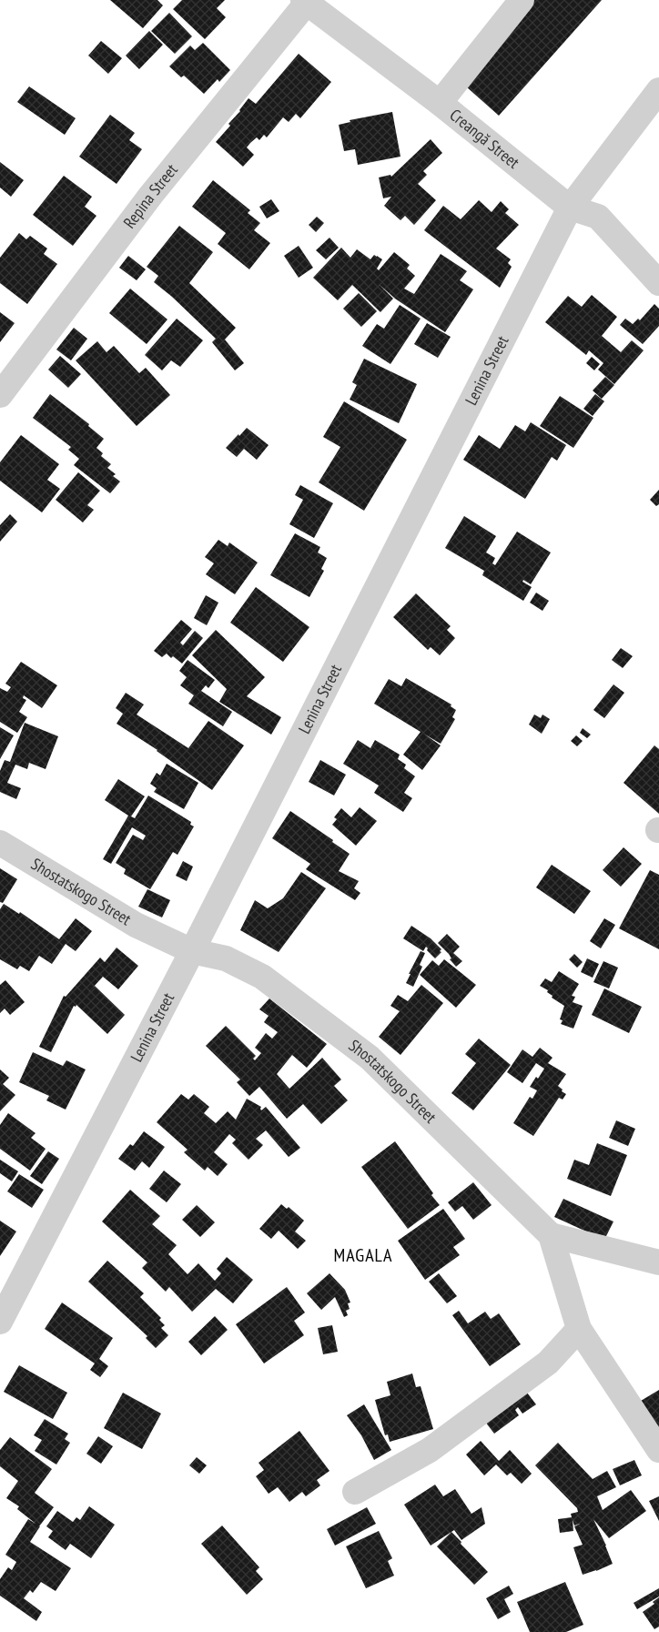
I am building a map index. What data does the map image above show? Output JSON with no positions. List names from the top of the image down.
{
  "streets": {
    "street": [
      "Creangă Street",
      "Repina Street",
      "Lenina Street",
      "Shostatskogo Street"
    ]
  },
  "crossings": [
    ["Creangă Street", "Repina Street"],
    ["Creangă Street", "Lenina Street"],
    ["Lenina Street", "Shostatskogo Street"]
  ],
  "districts": ["MAGALA"]
}
